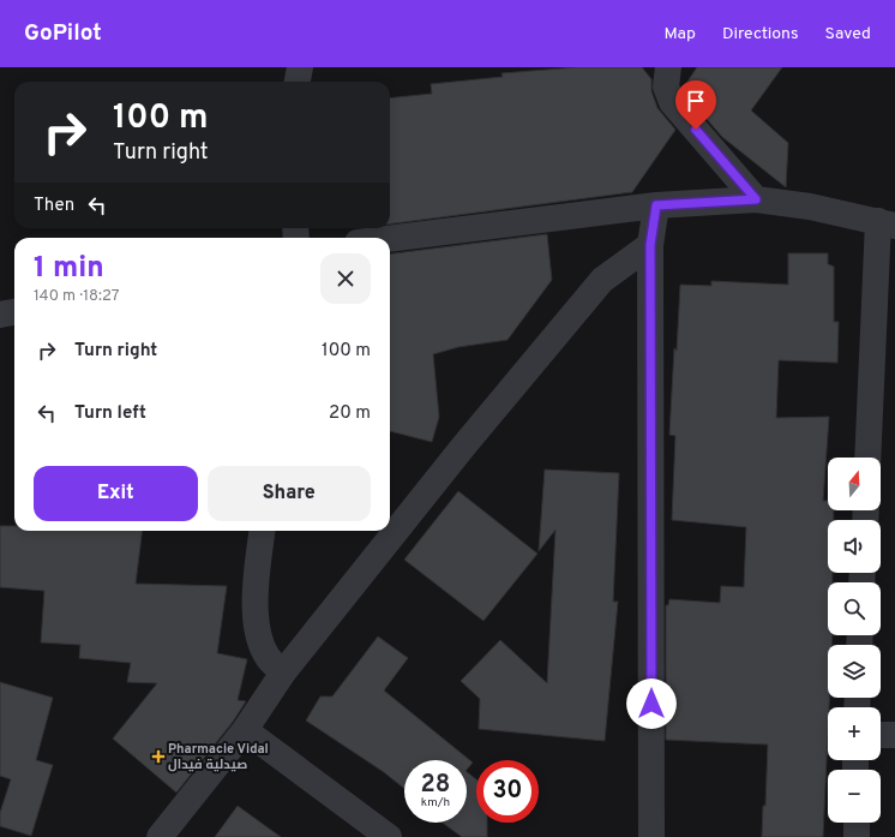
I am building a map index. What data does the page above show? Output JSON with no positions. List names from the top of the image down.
{
  "places": {
    "health": ["Pharmacie Vidal صيدلية فيدال"]
  },
  "north": "top",
  "page": {
    "header": "GoPilot",
    "nav": ["Map", "Directions", "Saved"],
    "turn": ["100 m", "Turn right"],
    "then": "Then",
    "heading": ["1 min", "140 m · 18:27"],
    "list": [
      {
        "name": "Turn right",
        "value": "100 m"
      },
      {
        "name": "Turn left",
        "value": "20 m"
      }
    ],
    "buttons": ["Exit", "Share"],
    "map_buttons": ["+", "−"],
    "speed": "28 km/h",
    "limit": "30"
  }
}
